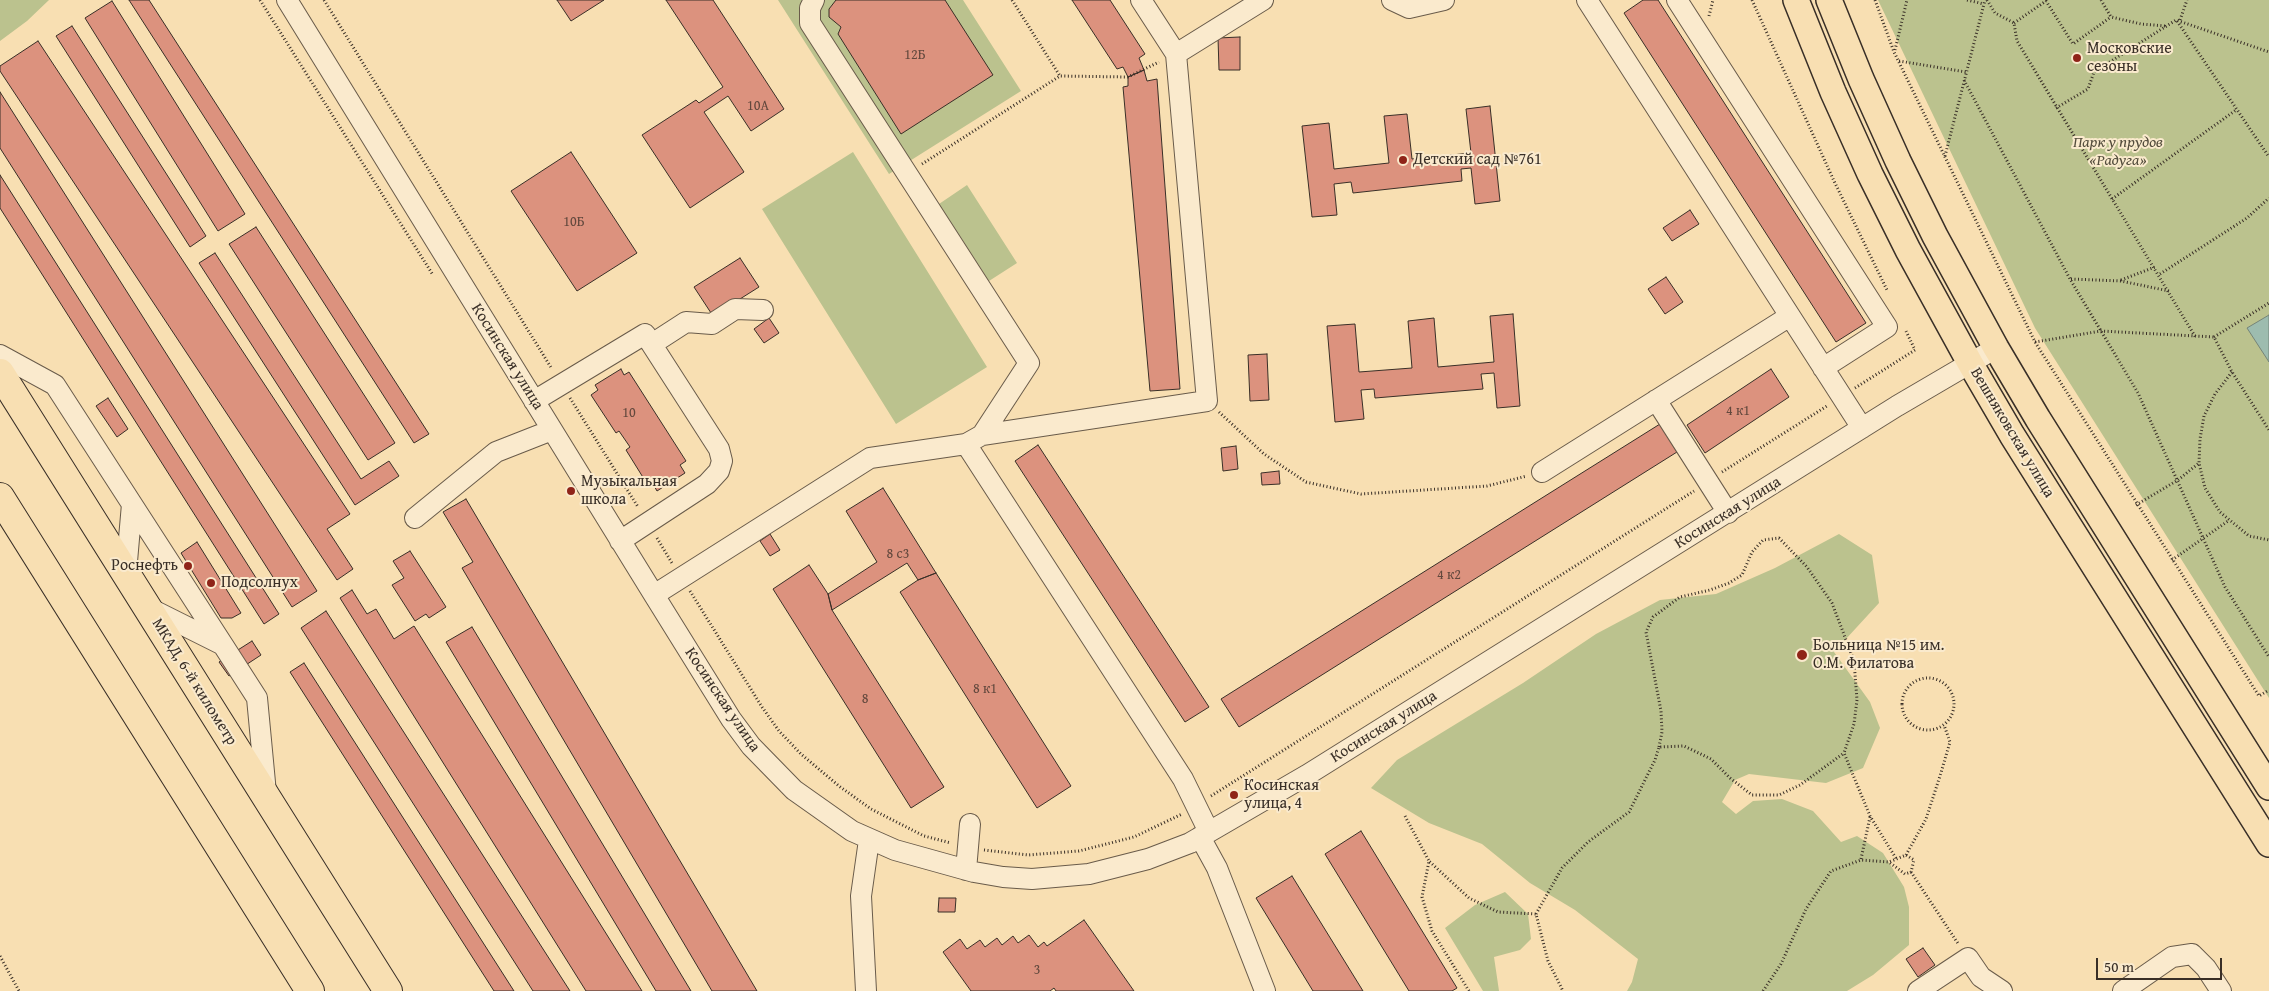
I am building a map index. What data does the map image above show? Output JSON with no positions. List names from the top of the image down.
{
  "streets": {
    "highway": ["МКАД, 6-й километр"],
    "main road": ["Вешняковская улица"],
    "street": ["Косинская улица"]
  },
  "crossings": [
    ["Косинская улица", "Вешняковская улица"]
  ],
  "parks": ["Парк у прудов «Радуга»"],
  "places": [
    "Московские сезоны",
    "Детский сад №761",
    "Музыкальная школа",
    "Роснефть",
    "Подсолнух",
    "Больница №15 им. О.М. Филатова",
    "Косинская улица, 4"
  ],
  "house_numbers": [
    "12Б",
    "10А",
    "10Б",
    "4 к1",
    "10",
    "8 с3",
    "4 к2",
    "8 к1",
    "8",
    "3"
  ],
  "scale_bar": "50 m"
}
